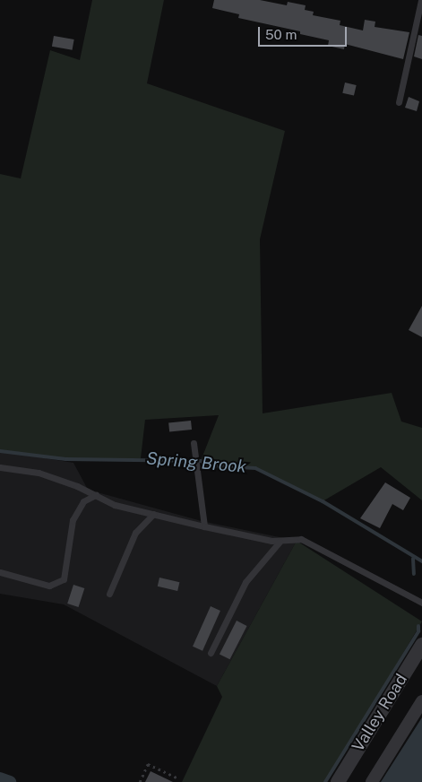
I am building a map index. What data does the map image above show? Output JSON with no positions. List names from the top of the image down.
{
  "streets": {
    "street": ["Valley Road"]
  },
  "water": ["Spring Brook"],
  "scale_bar": "50 m"
}
